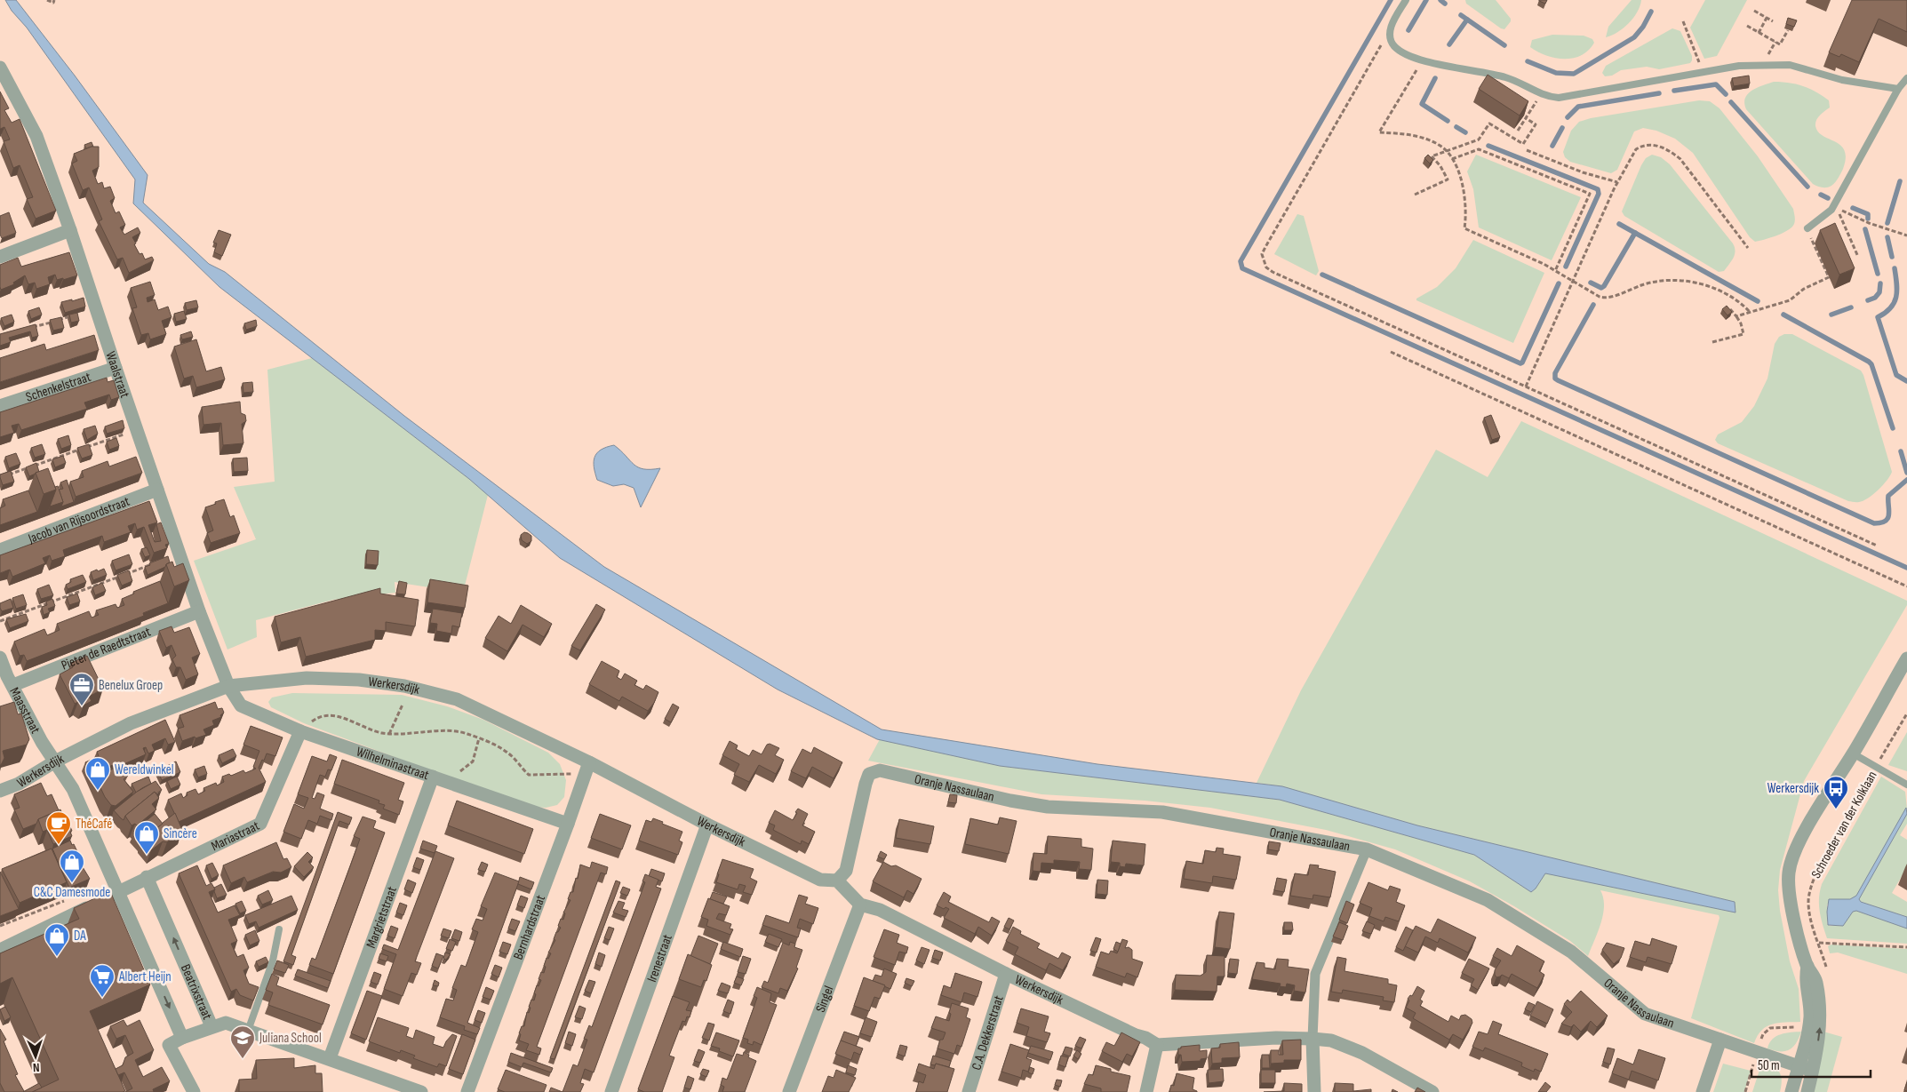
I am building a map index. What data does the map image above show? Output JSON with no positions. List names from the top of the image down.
{
  "streets": {
    "street": [
      "Waalstraat",
      "Schenkelstraat",
      "Jacob van Rijsoordstraat",
      "Pieter de Raedtstraat",
      "Werkersdijk",
      "Maasstraat",
      "Wilhelminastraat",
      "Oranje Nassaulaan",
      "Schroeder van der Kolklaan",
      "Mariastraat",
      "Margrietstraat",
      "Bernhardstraat",
      "Irenestraat",
      "Beatrixstraat",
      "Singel",
      "C.A. Dekkerstraat"
    ]
  },
  "crossings": [
    ["Waalstraat", "Schenkelstraat"],
    ["Waalstraat", "Jacob van Rijsoordstraat"],
    ["Waalstraat", "Pieter de Raedtstraat"],
    ["Waalstraat", "Werkersdijk"],
    ["Waalstraat", "Wilhelminastraat"],
    ["Pieter de Raedtstraat", "Maasstraat"],
    ["Werkersdijk", "Maasstraat"],
    ["Werkersdijk", "Wilhelminastraat"],
    ["Werkersdijk", "Oranje Nassaulaan"],
    ["Werkersdijk", "Bernhardstraat"],
    ["Werkersdijk", "Irenestraat"],
    ["Werkersdijk", "Singel"],
    ["Werkersdijk", "C.A. Dekkerstraat"],
    ["Maasstraat", "Mariastraat"],
    ["Wilhelminastraat", "Mariastraat"],
    ["Wilhelminastraat", "Margrietstraat"],
    ["Wilhelminastraat", "Bernhardstraat"],
    ["Oranje Nassaulaan", "Schroeder van der Kolklaan"],
    ["Mariastraat", "Beatrixstraat"],
    ["Margrietstraat", "Beatrixstraat"]
  ],
  "one_way": ["Maasstraat", "Beatrixstraat"],
  "places": {
    "office": ["Benelux Groep"],
    "shop": [
      "Wereldwinkel",
      "Sincère",
      "C&C Damesmode",
      "DA"
    ],
    "bus stop": ["Werkersdijk"],
    "cafe": ["ThéCafé"],
    "supermarket": ["Albert Heijn"],
    "school or university": ["Juliana School"]
  },
  "scale_bar": "50 m",
  "north": "bottom"
}
